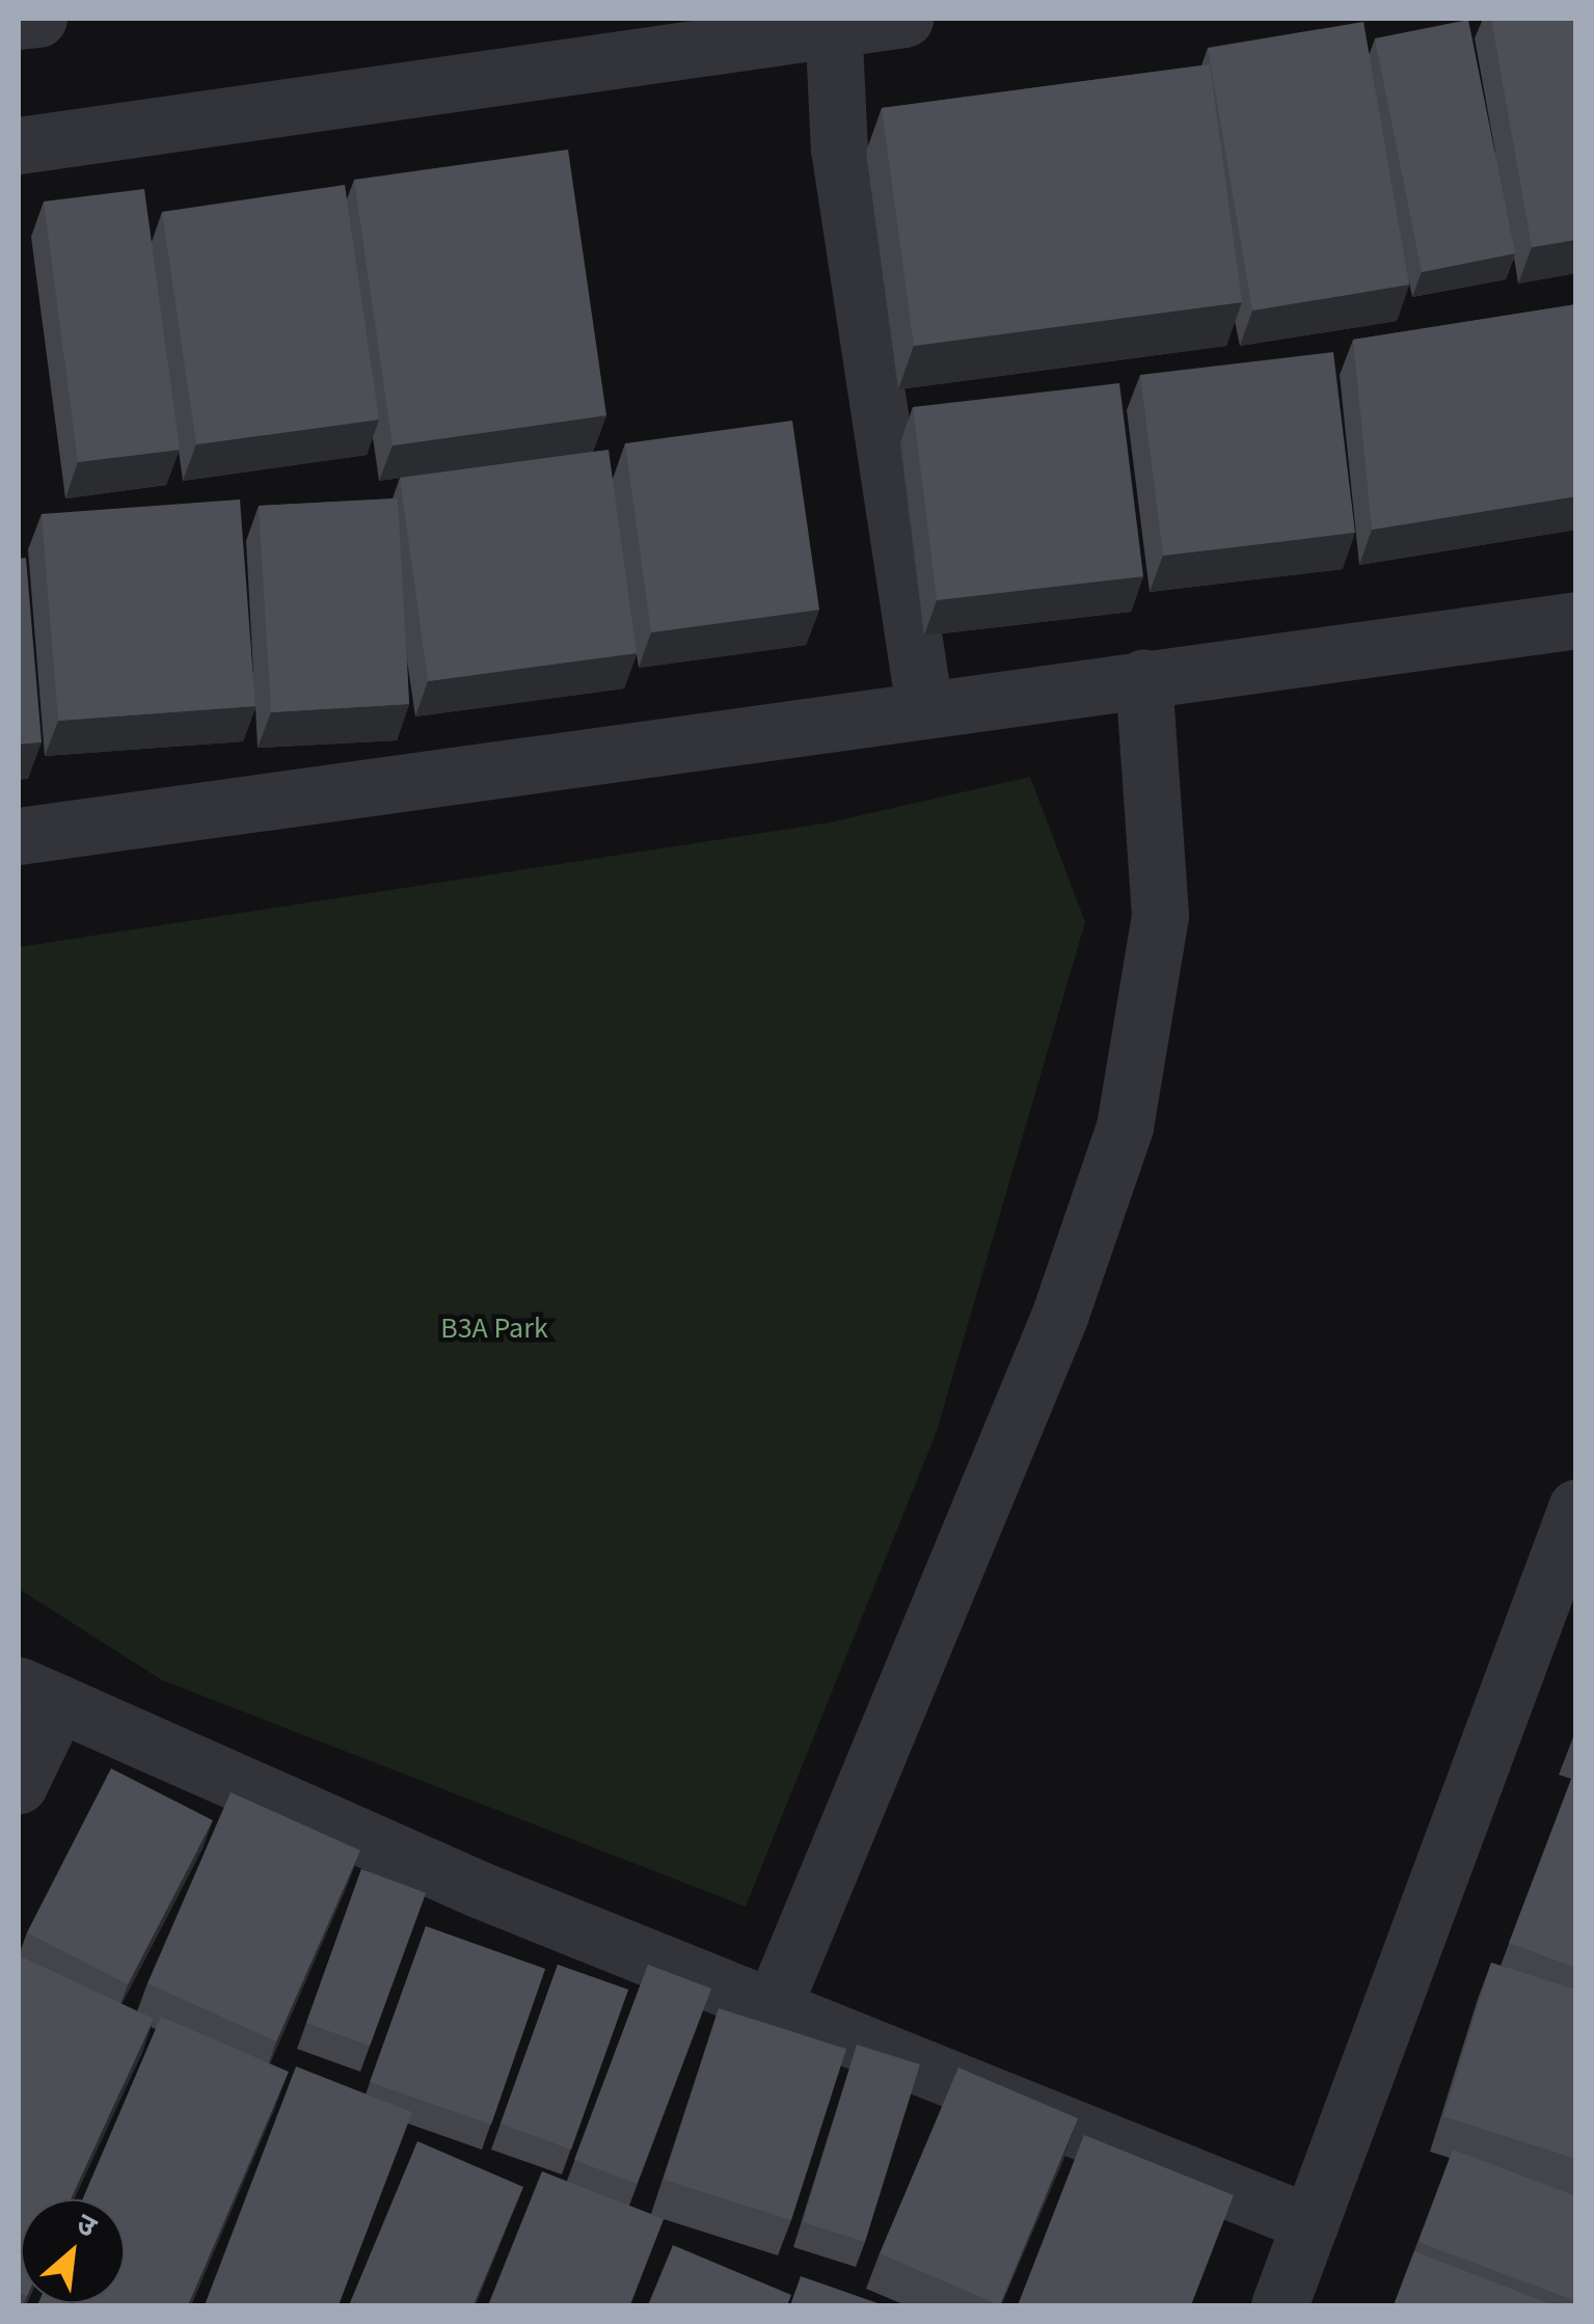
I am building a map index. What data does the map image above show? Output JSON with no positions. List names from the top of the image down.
{
  "parks": ["B3A Park"],
  "north": "top right"
}
